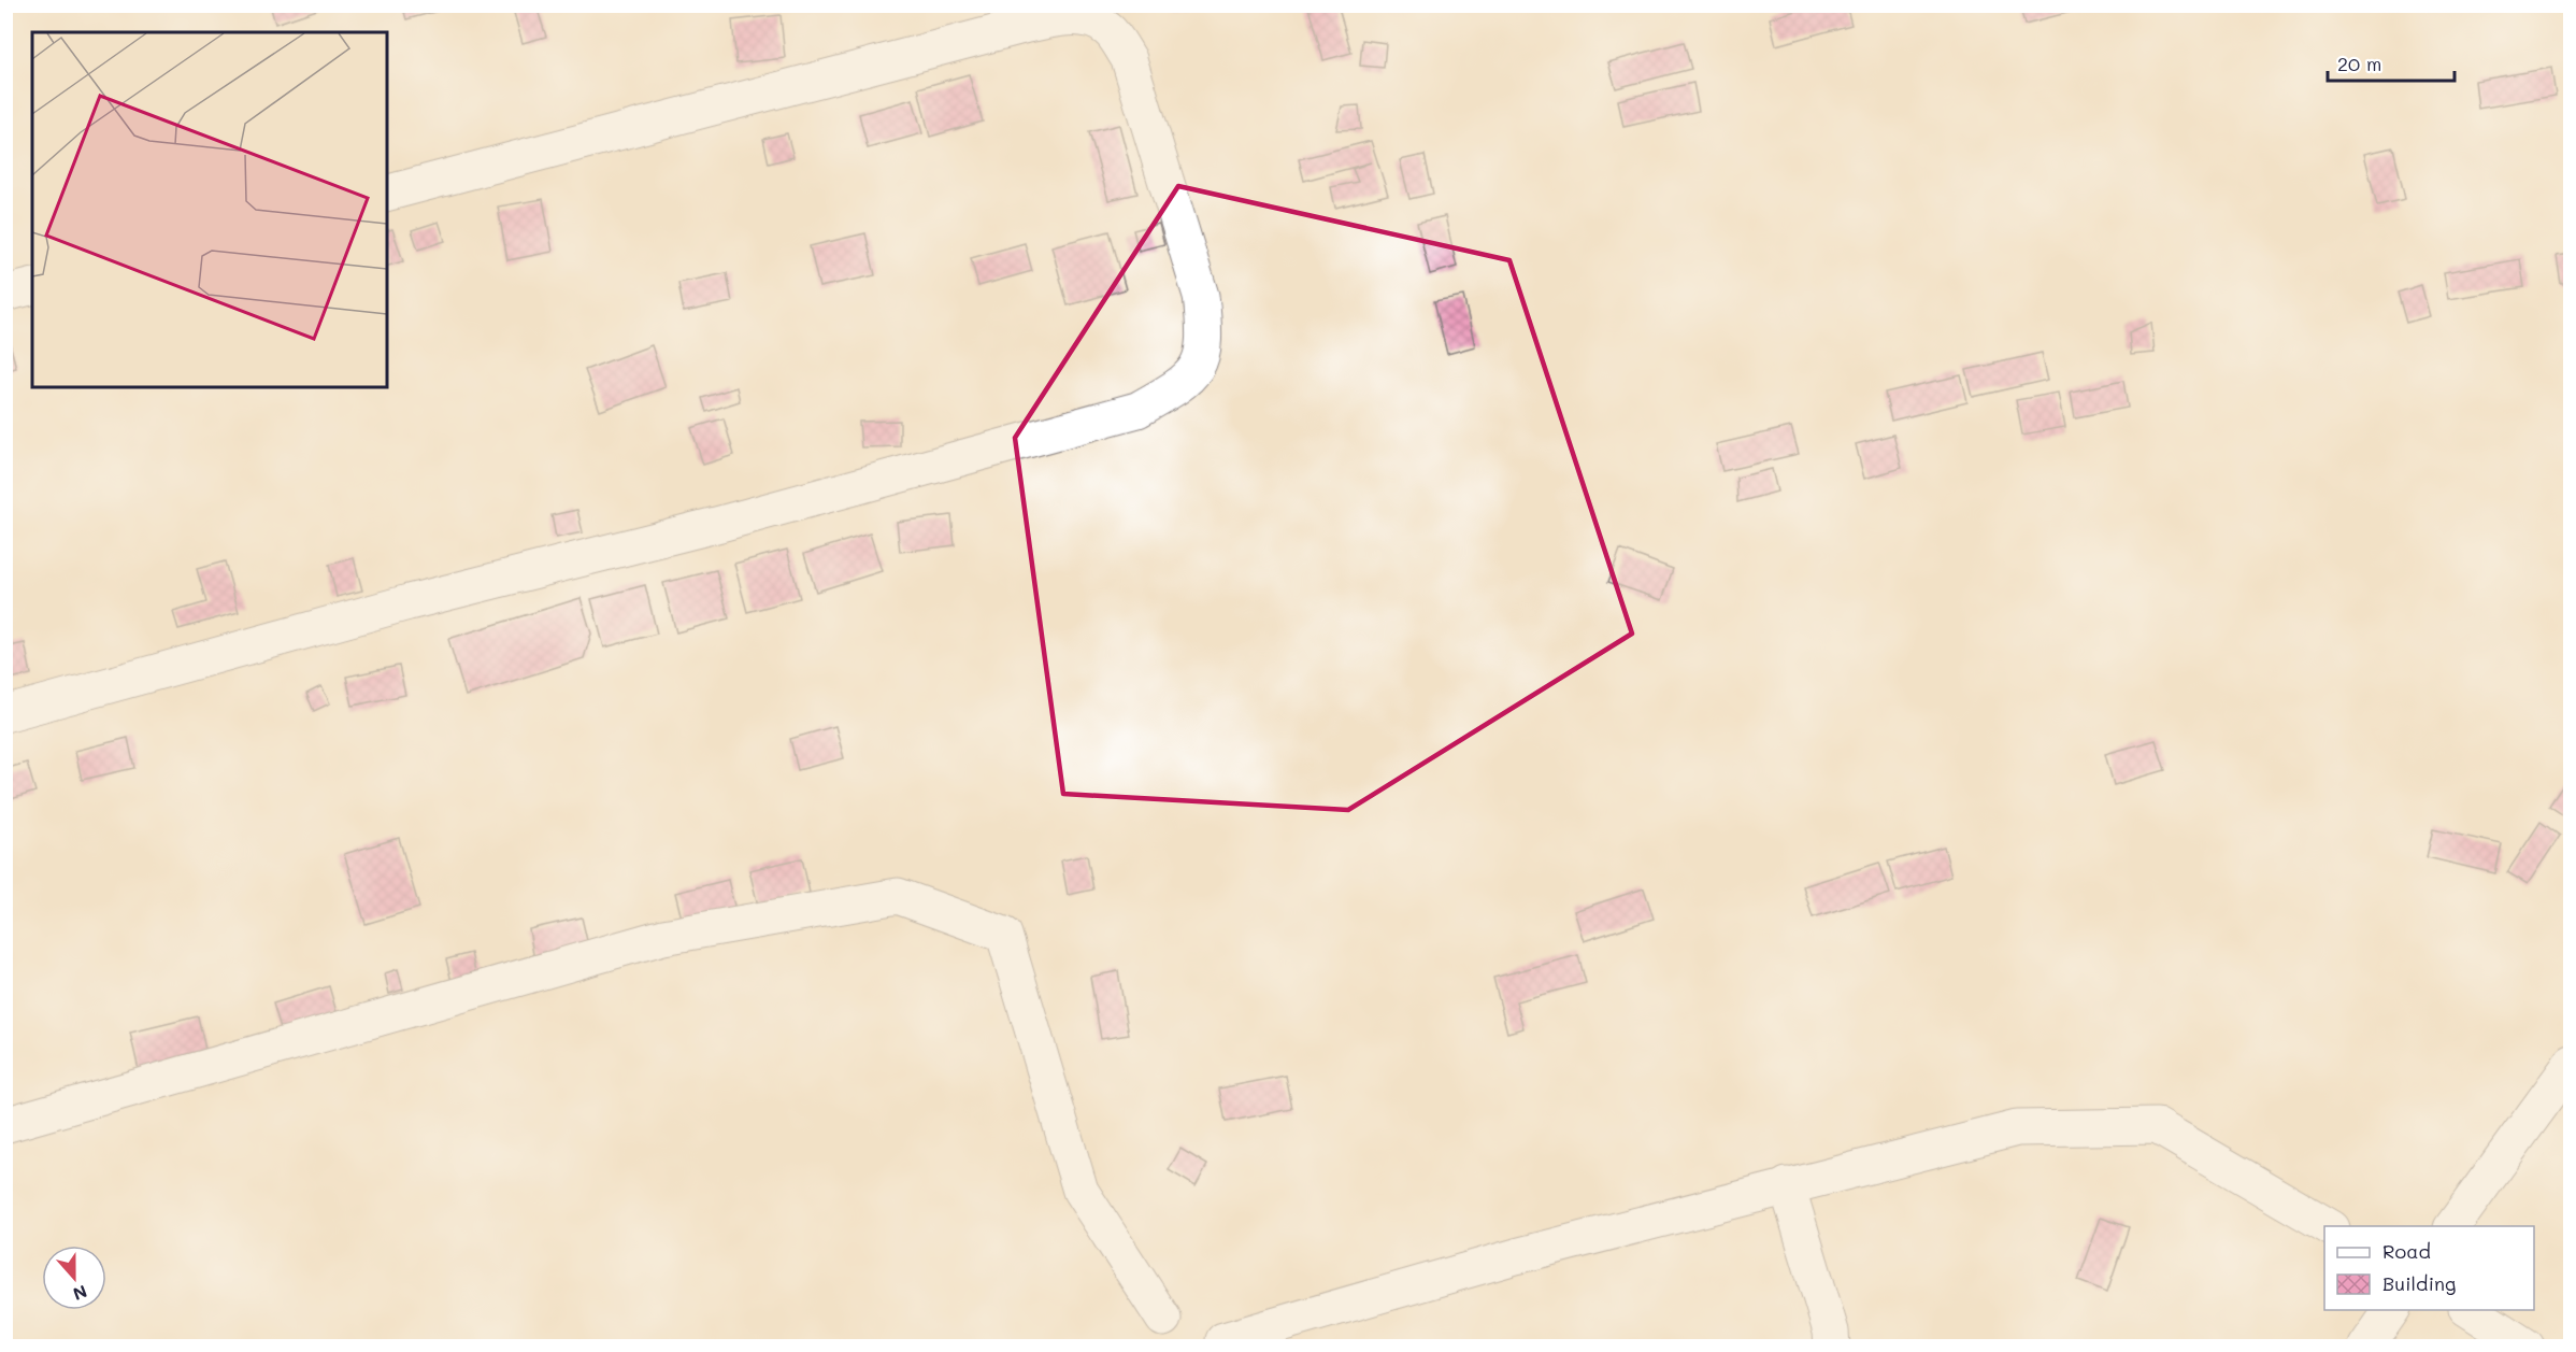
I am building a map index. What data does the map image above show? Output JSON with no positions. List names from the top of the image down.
{
  "legend": ["Road", "Building"],
  "scale_bar": "20 m",
  "north": "bottom"
}
